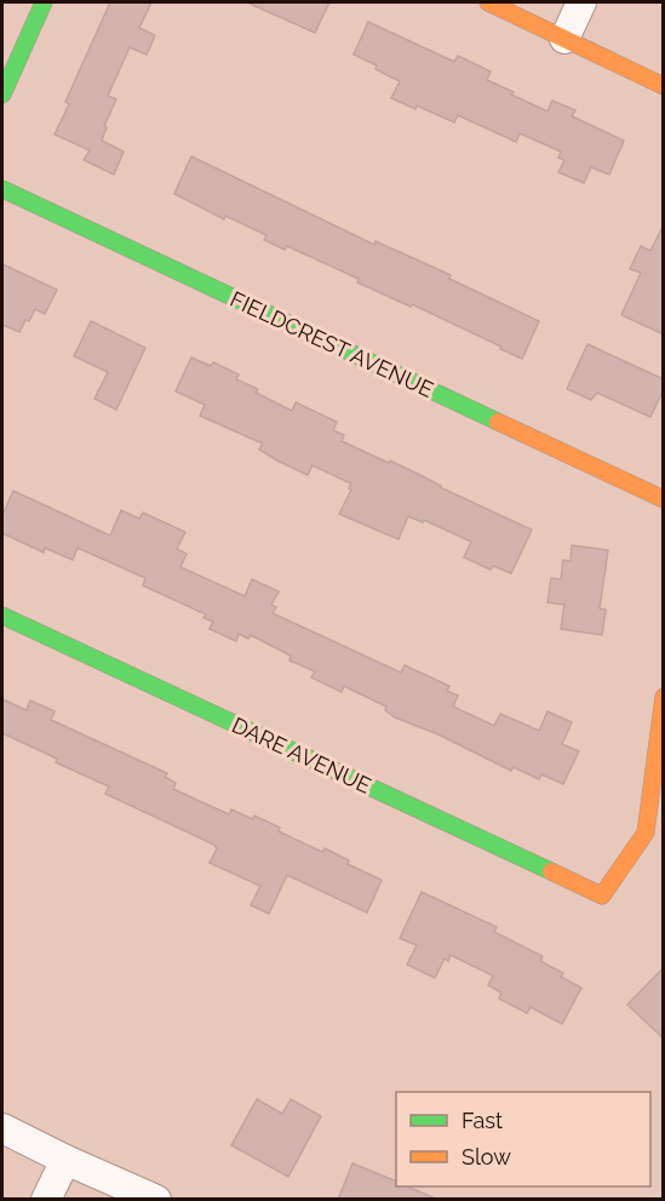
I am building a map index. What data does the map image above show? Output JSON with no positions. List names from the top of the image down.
{
  "streets": {
    "street": ["FIELDCREST AVENUE", "DARE AVENUE"]
  },
  "legend": ["Fast", "Slow"]
}
